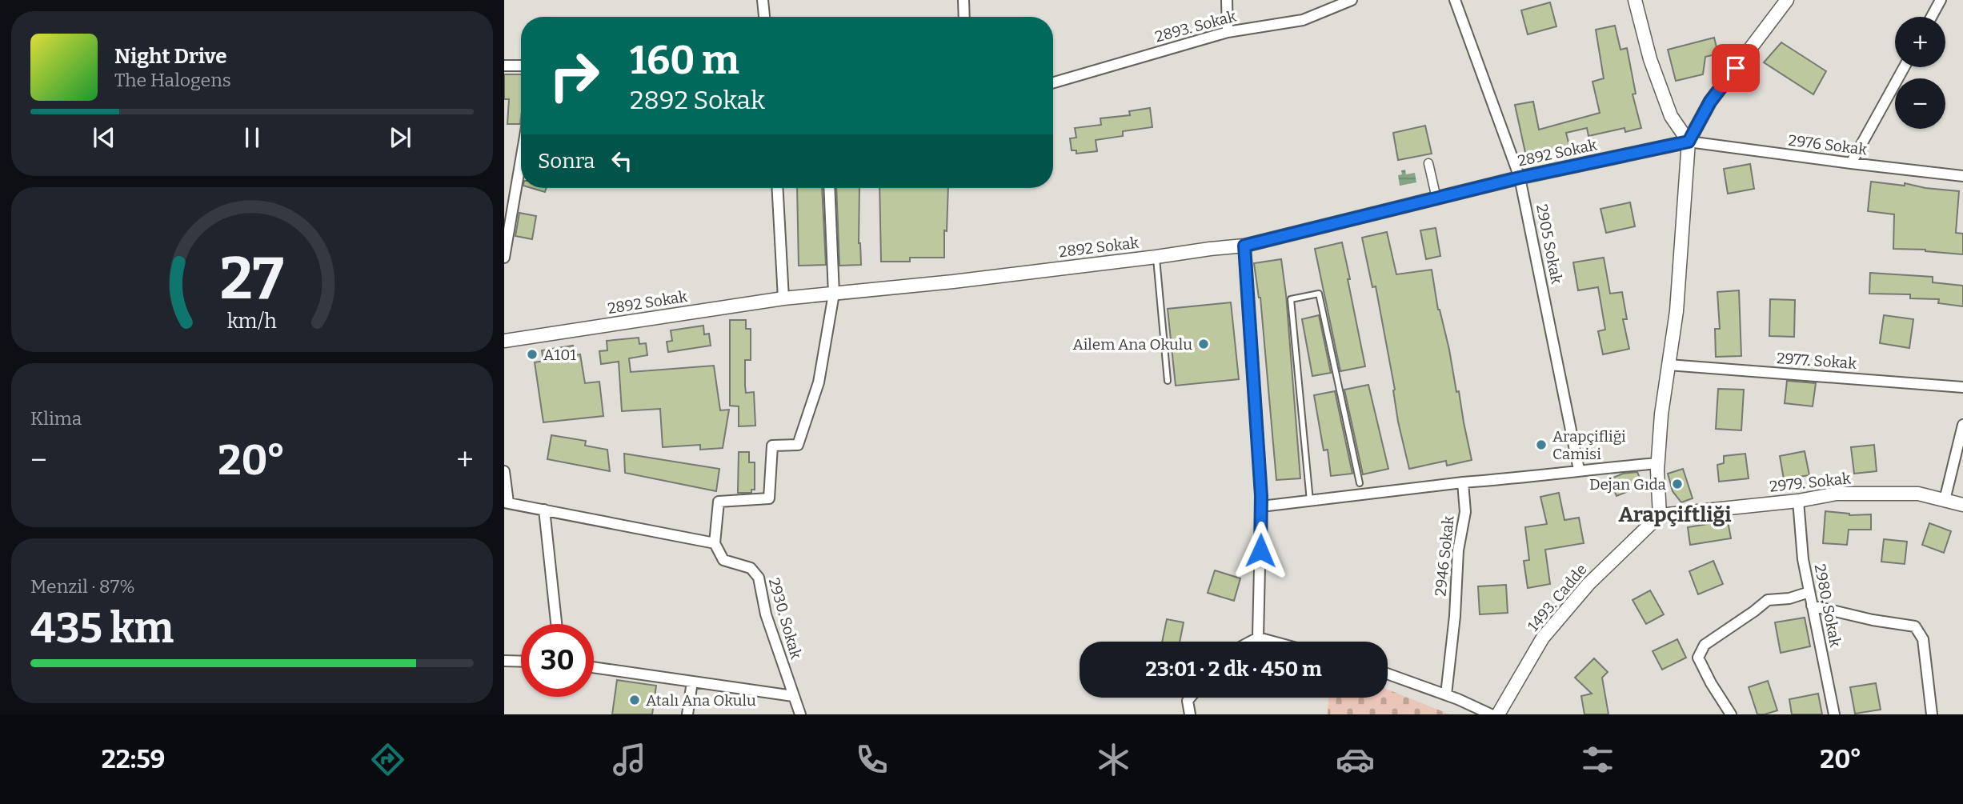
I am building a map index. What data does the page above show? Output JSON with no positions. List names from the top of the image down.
{
  "streets": {
    "street": [
      "2893. Sokak",
      "2976 Sokak",
      "2892 Sokak",
      "2905 Sokak",
      "2977. Sokak",
      "2979. Sokak",
      "2946 Sokak",
      "1493. Cadde",
      "2980. Sokak",
      "2930. Sokak"
    ]
  },
  "crossings": [
    ["2976 Sokak", "2892 Sokak"],
    ["2892 Sokak", "2905 Sokak"],
    ["2979. Sokak", "1493. Cadde"],
    ["2979. Sokak", "2980. Sokak"]
  ],
  "districts": ["Arapçiftliği"],
  "places": [
    "Ailem Ana Okulu",
    "A101",
    "Arapçifliği Camisi",
    "Dejan Gıda",
    "Atalı Ana Okulu"
  ],
  "page": {
    "map_buttons": ["+", "−"],
    "turn": ["160 m", "2892 Sokak"],
    "song": ["Night Drive", "The Halogens"],
    "then": "Sonra",
    "tile": [
      "Klima",
      ["Menzil · 87%", "435 km"]
    ],
    "heat": ["−", "20°", "+"],
    "limit": "30",
    "trip": "23:01 · 2 dk · 450 m",
    "tabs": ["22:59", "20°"],
    "gauge": ["27", "km/h"]
  }
}
